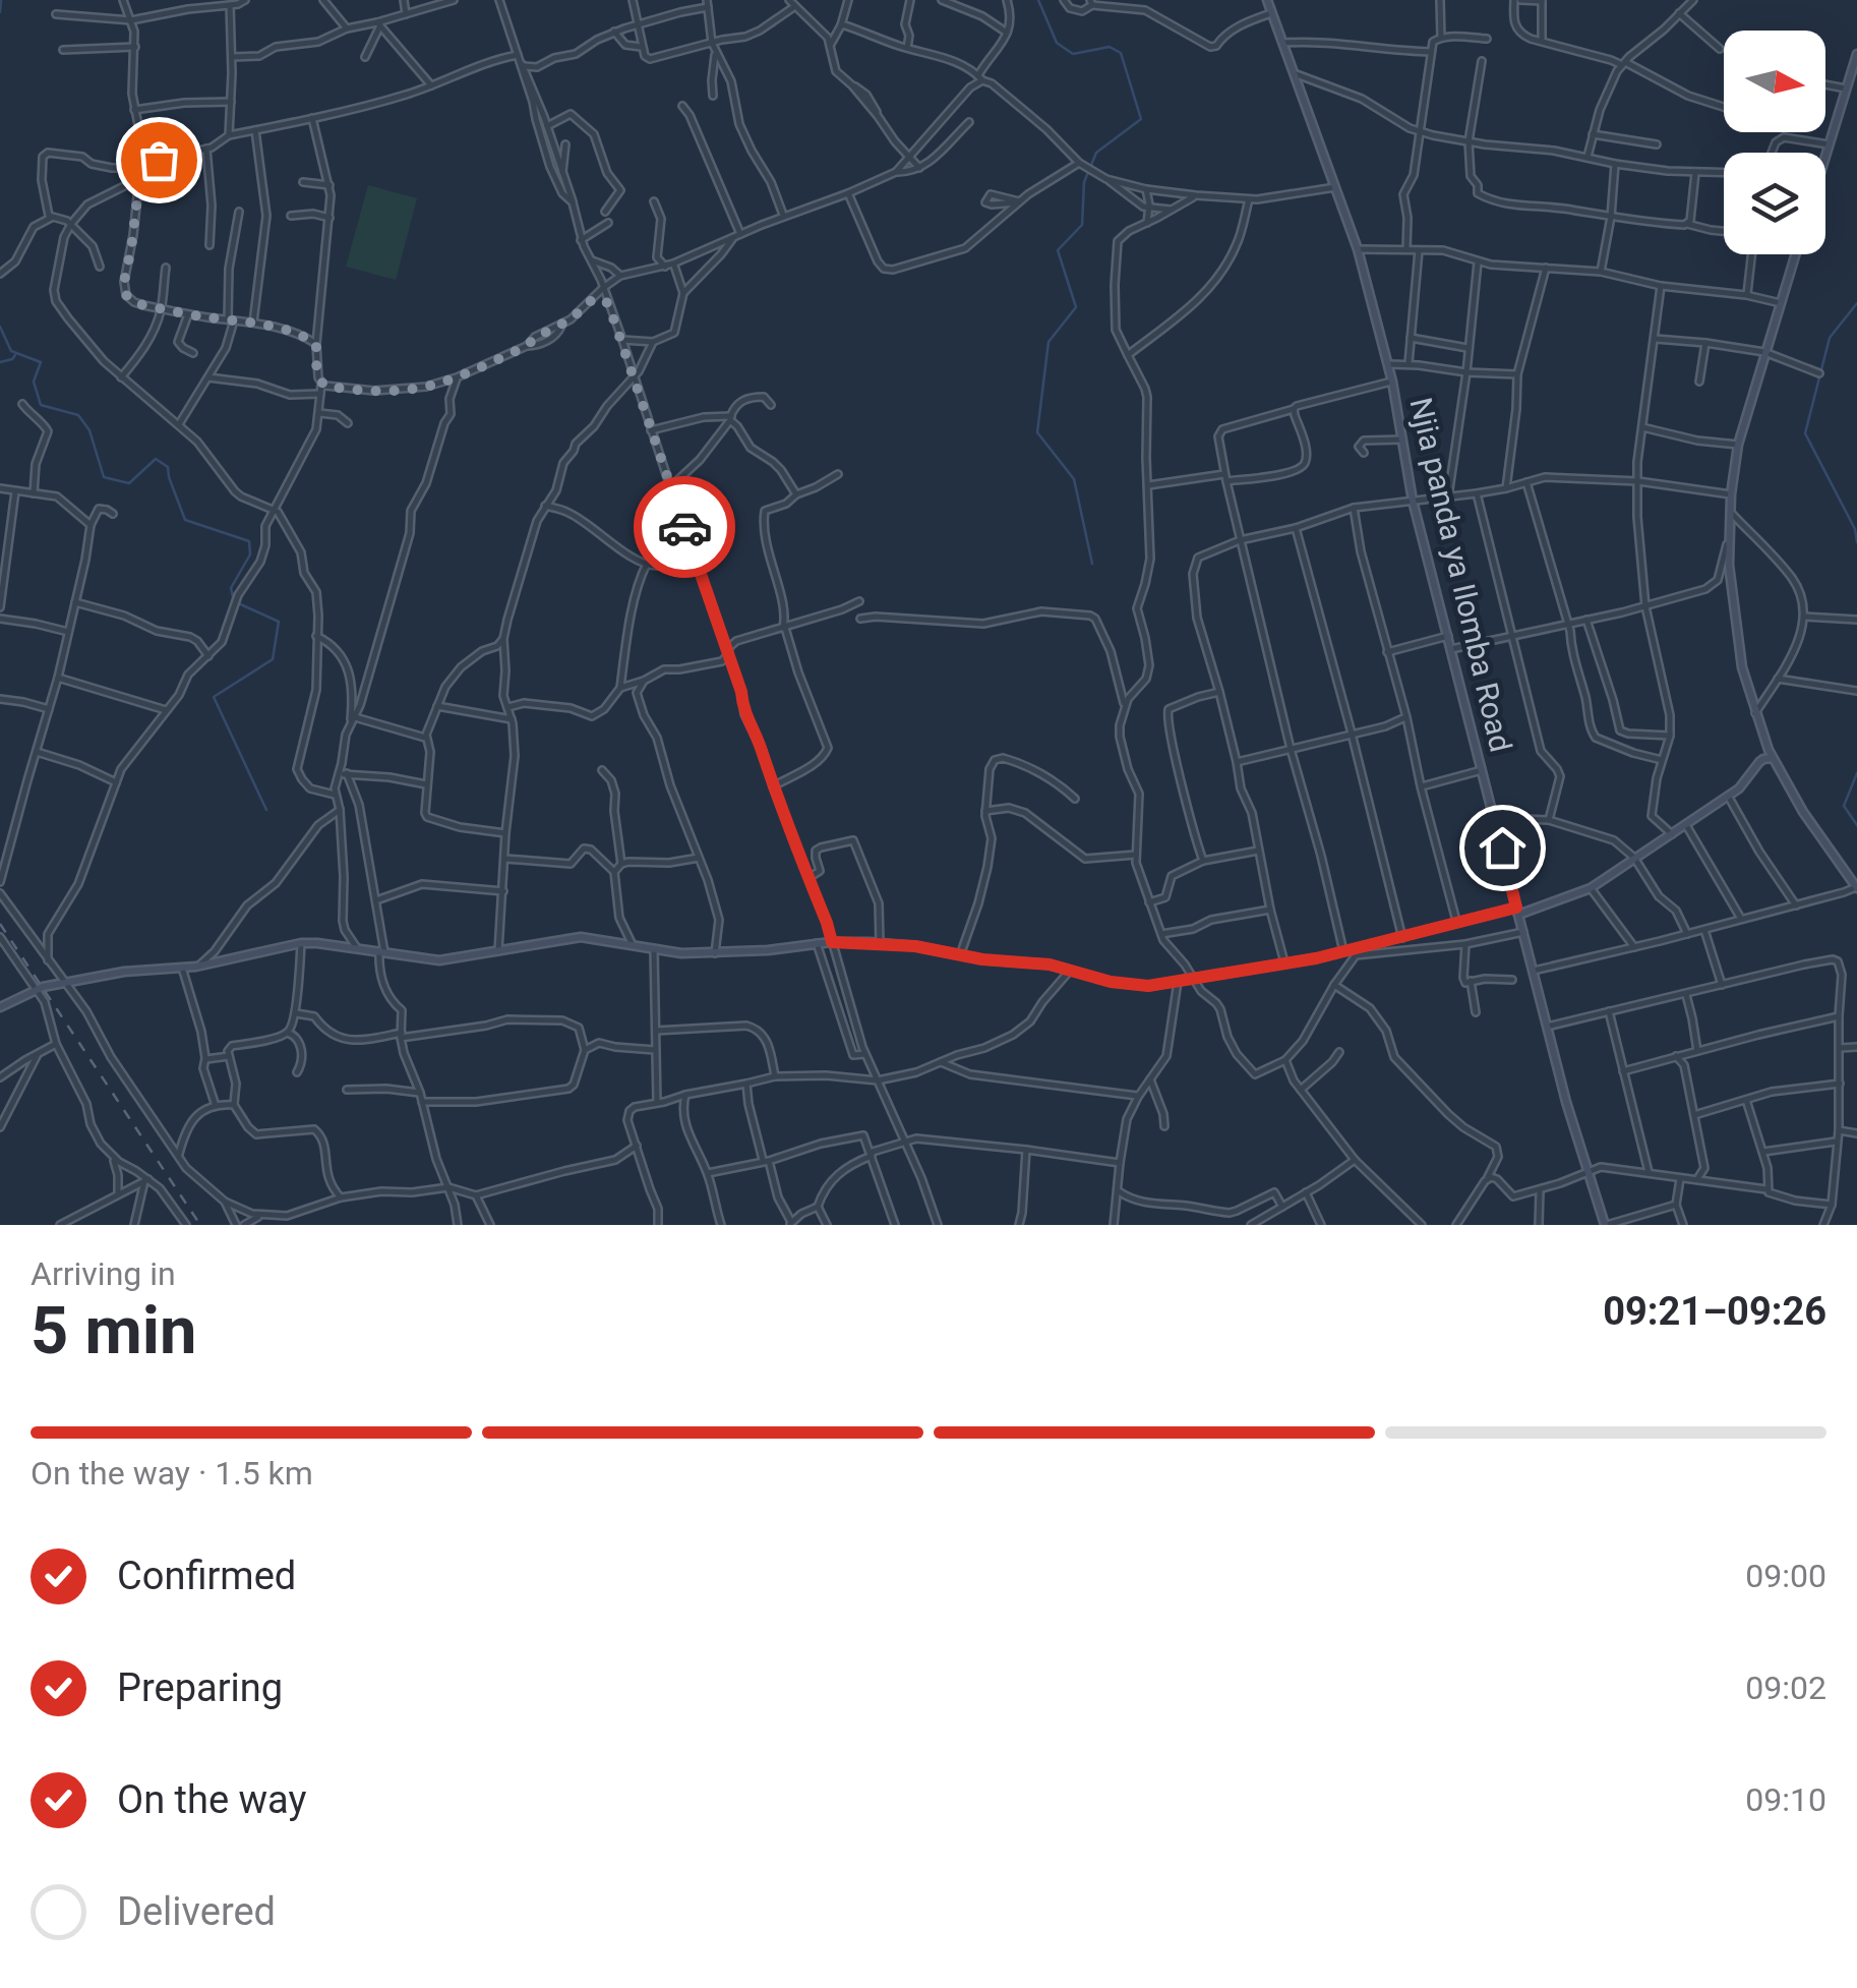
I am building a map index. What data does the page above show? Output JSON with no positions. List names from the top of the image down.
{
  "streets": {
    "main road": ["Njia panda ya Ilomba Road"]
  },
  "north": "right",
  "page": {
    "heading": ["5 min", "Arriving in", "09:21–09:26"],
    "bar": "On the way · 1.5 km",
    "list": [
      ["Confirmed", "09:00"],
      ["Preparing", "09:02"],
      ["On the way", "09:10"],
      "Delivered"
    ]
  }
}
